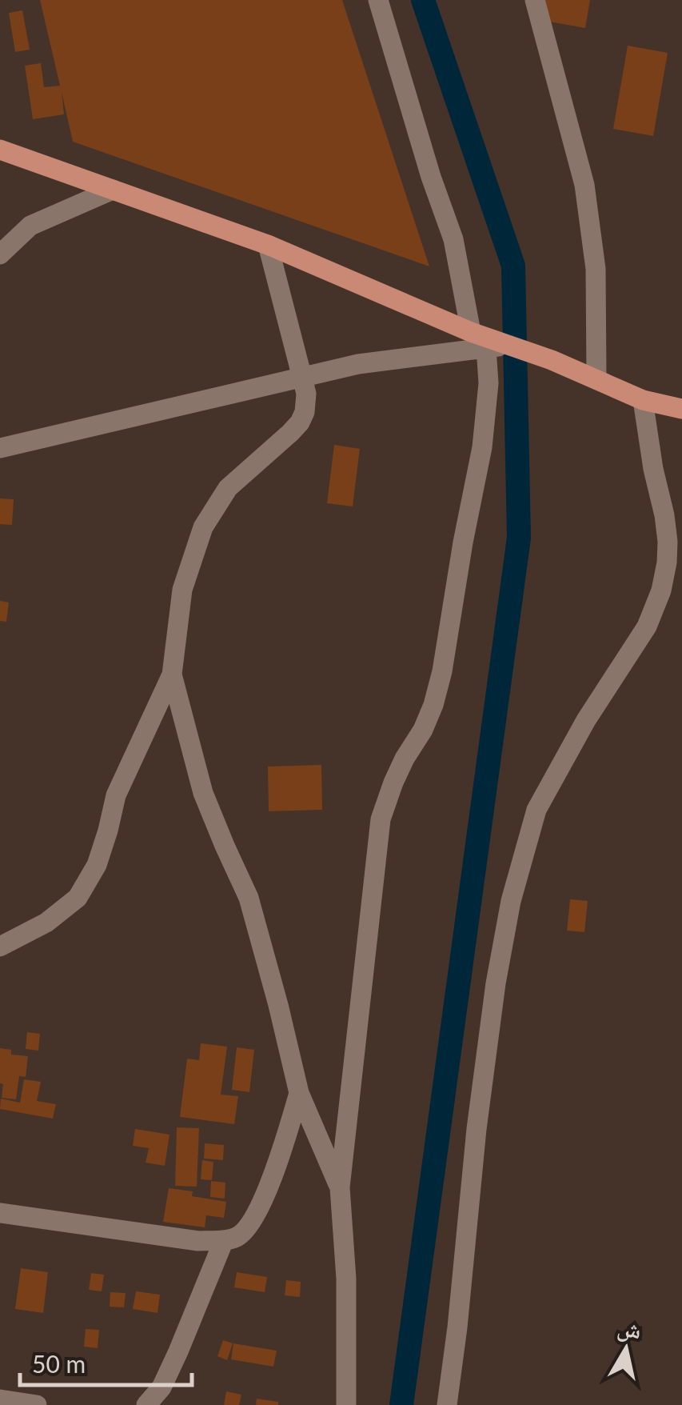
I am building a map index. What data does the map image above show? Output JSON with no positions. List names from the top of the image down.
{
  "scale_bar": "50 m",
  "north": "top"
}
